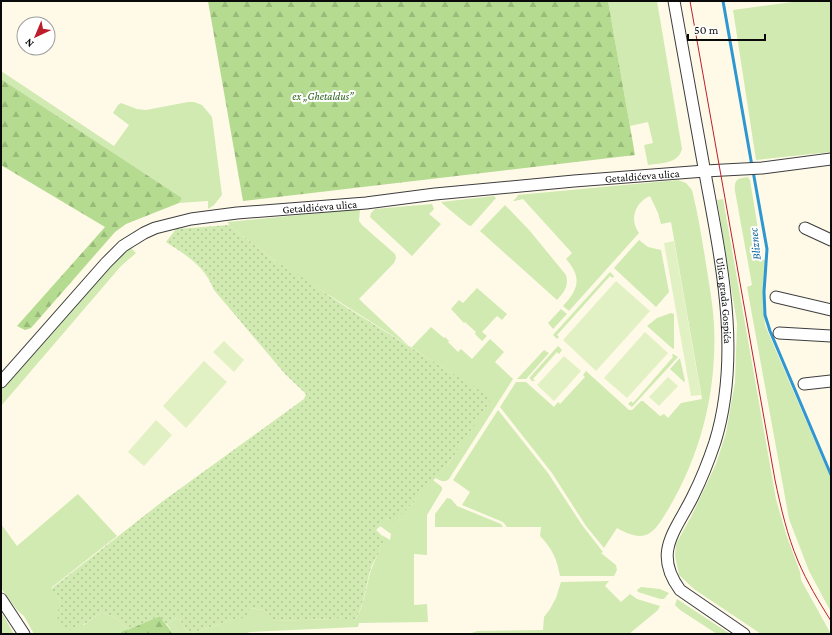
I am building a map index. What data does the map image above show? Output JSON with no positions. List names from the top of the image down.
{
  "streets": {
    "street": ["Getaldićeva ulica", "Ulica grada Gospića"]
  },
  "crossings": [
    ["Getaldićeva ulica", "Ulica grada Gospića"]
  ],
  "water": ["Bliznec"],
  "parks": ["ex „Ghetaldus”"],
  "scale_bar": "50 m",
  "north": "bottom left"
}
